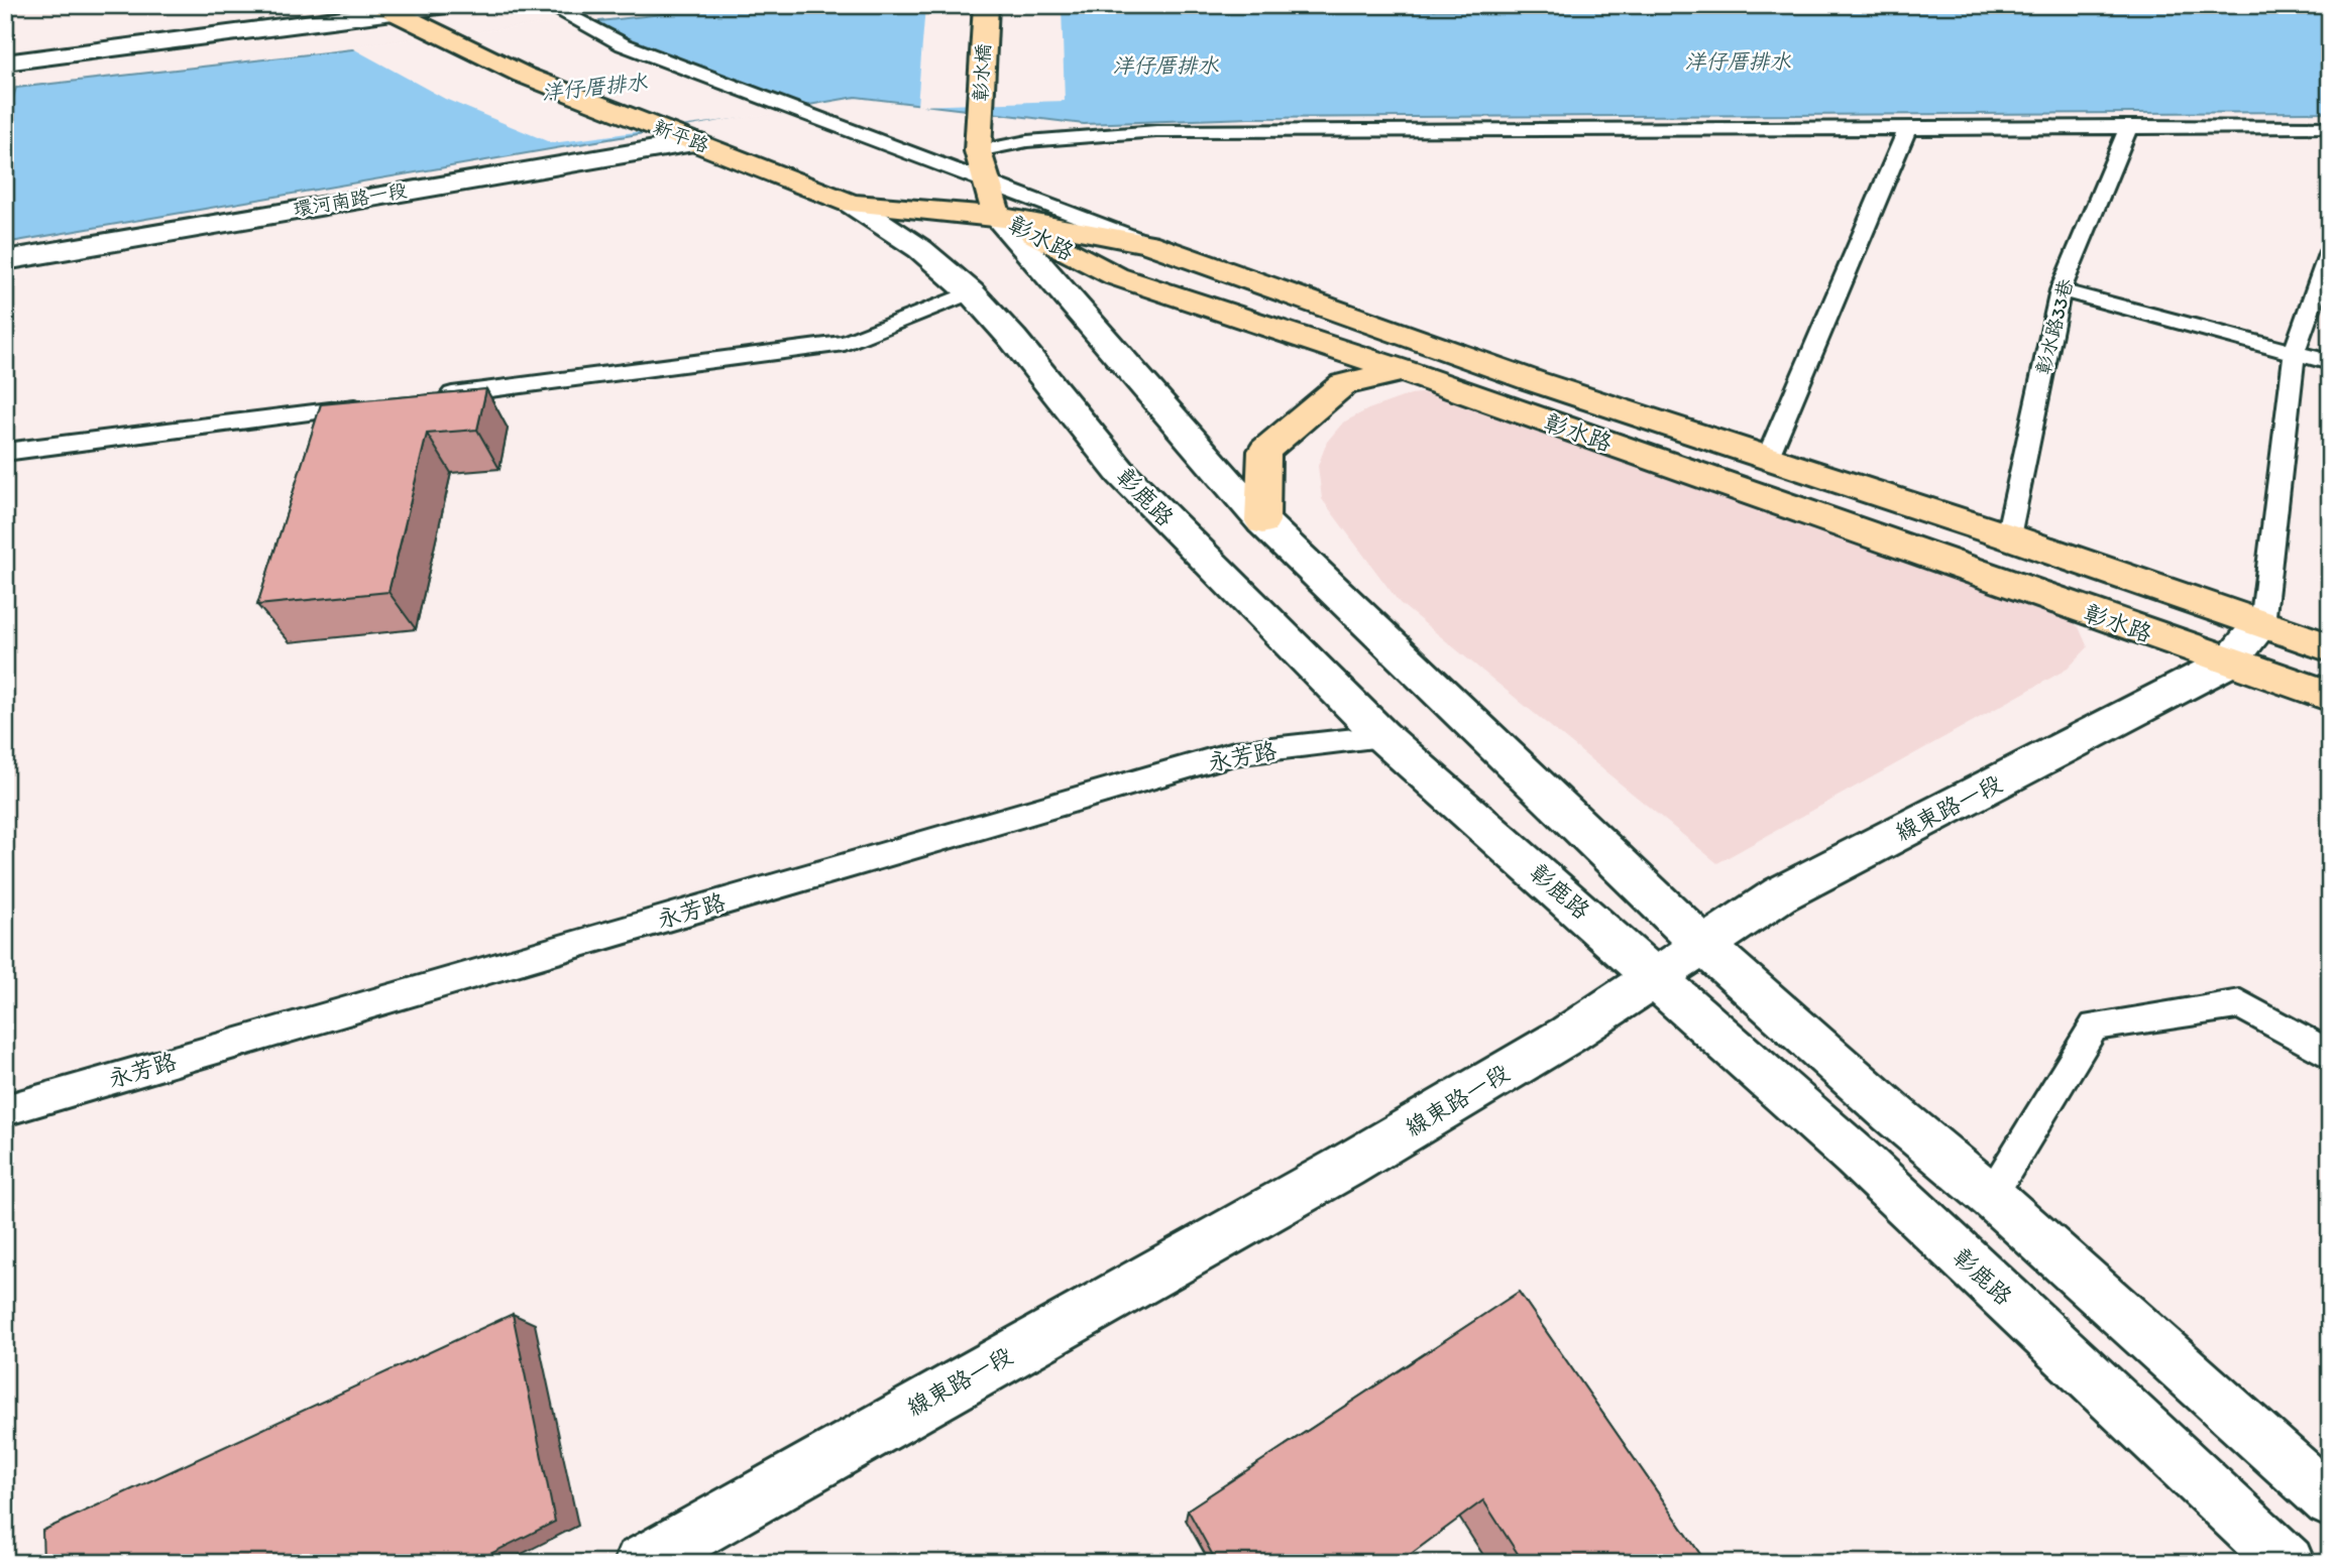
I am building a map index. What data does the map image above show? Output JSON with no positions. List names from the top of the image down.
{
  "streets": {
    "main road": [
      "彰水橋",
      "新平路",
      "環河南路一段",
      "彰水路",
      "彰鹿路",
      "線東路一段"
    ],
    "lane": ["彰水路33巷", "永芳路"]
  },
  "crossings": [
    ["新平路", "環河南路一段"],
    ["新平路", "彰水路"],
    ["新平路", "彰鹿路"],
    ["彰水路", "彰水路33巷"],
    ["彰水路", "線東路一段"],
    ["彰鹿路", "永芳路"],
    ["彰鹿路", "線東路一段"]
  ],
  "water": ["洋仔厝排水"]
}
